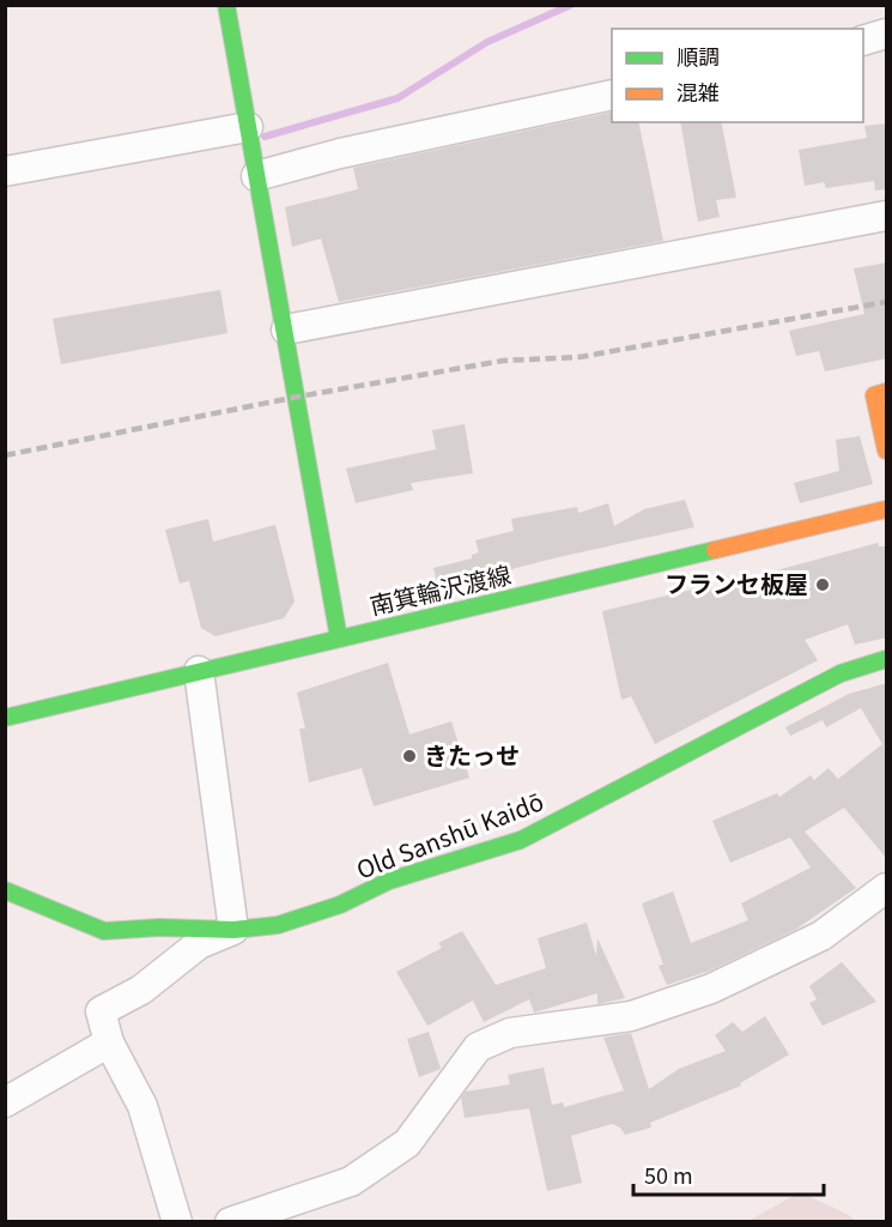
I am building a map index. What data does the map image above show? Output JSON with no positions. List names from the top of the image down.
{
  "streets": {
    "street": ["南箕輪沢渡線", "Old Sanshū Kaidō"]
  },
  "places": ["フランセ板屋", "きたっせ"],
  "legend": ["順調", "混雑"],
  "scale_bar": "50 m"
}
